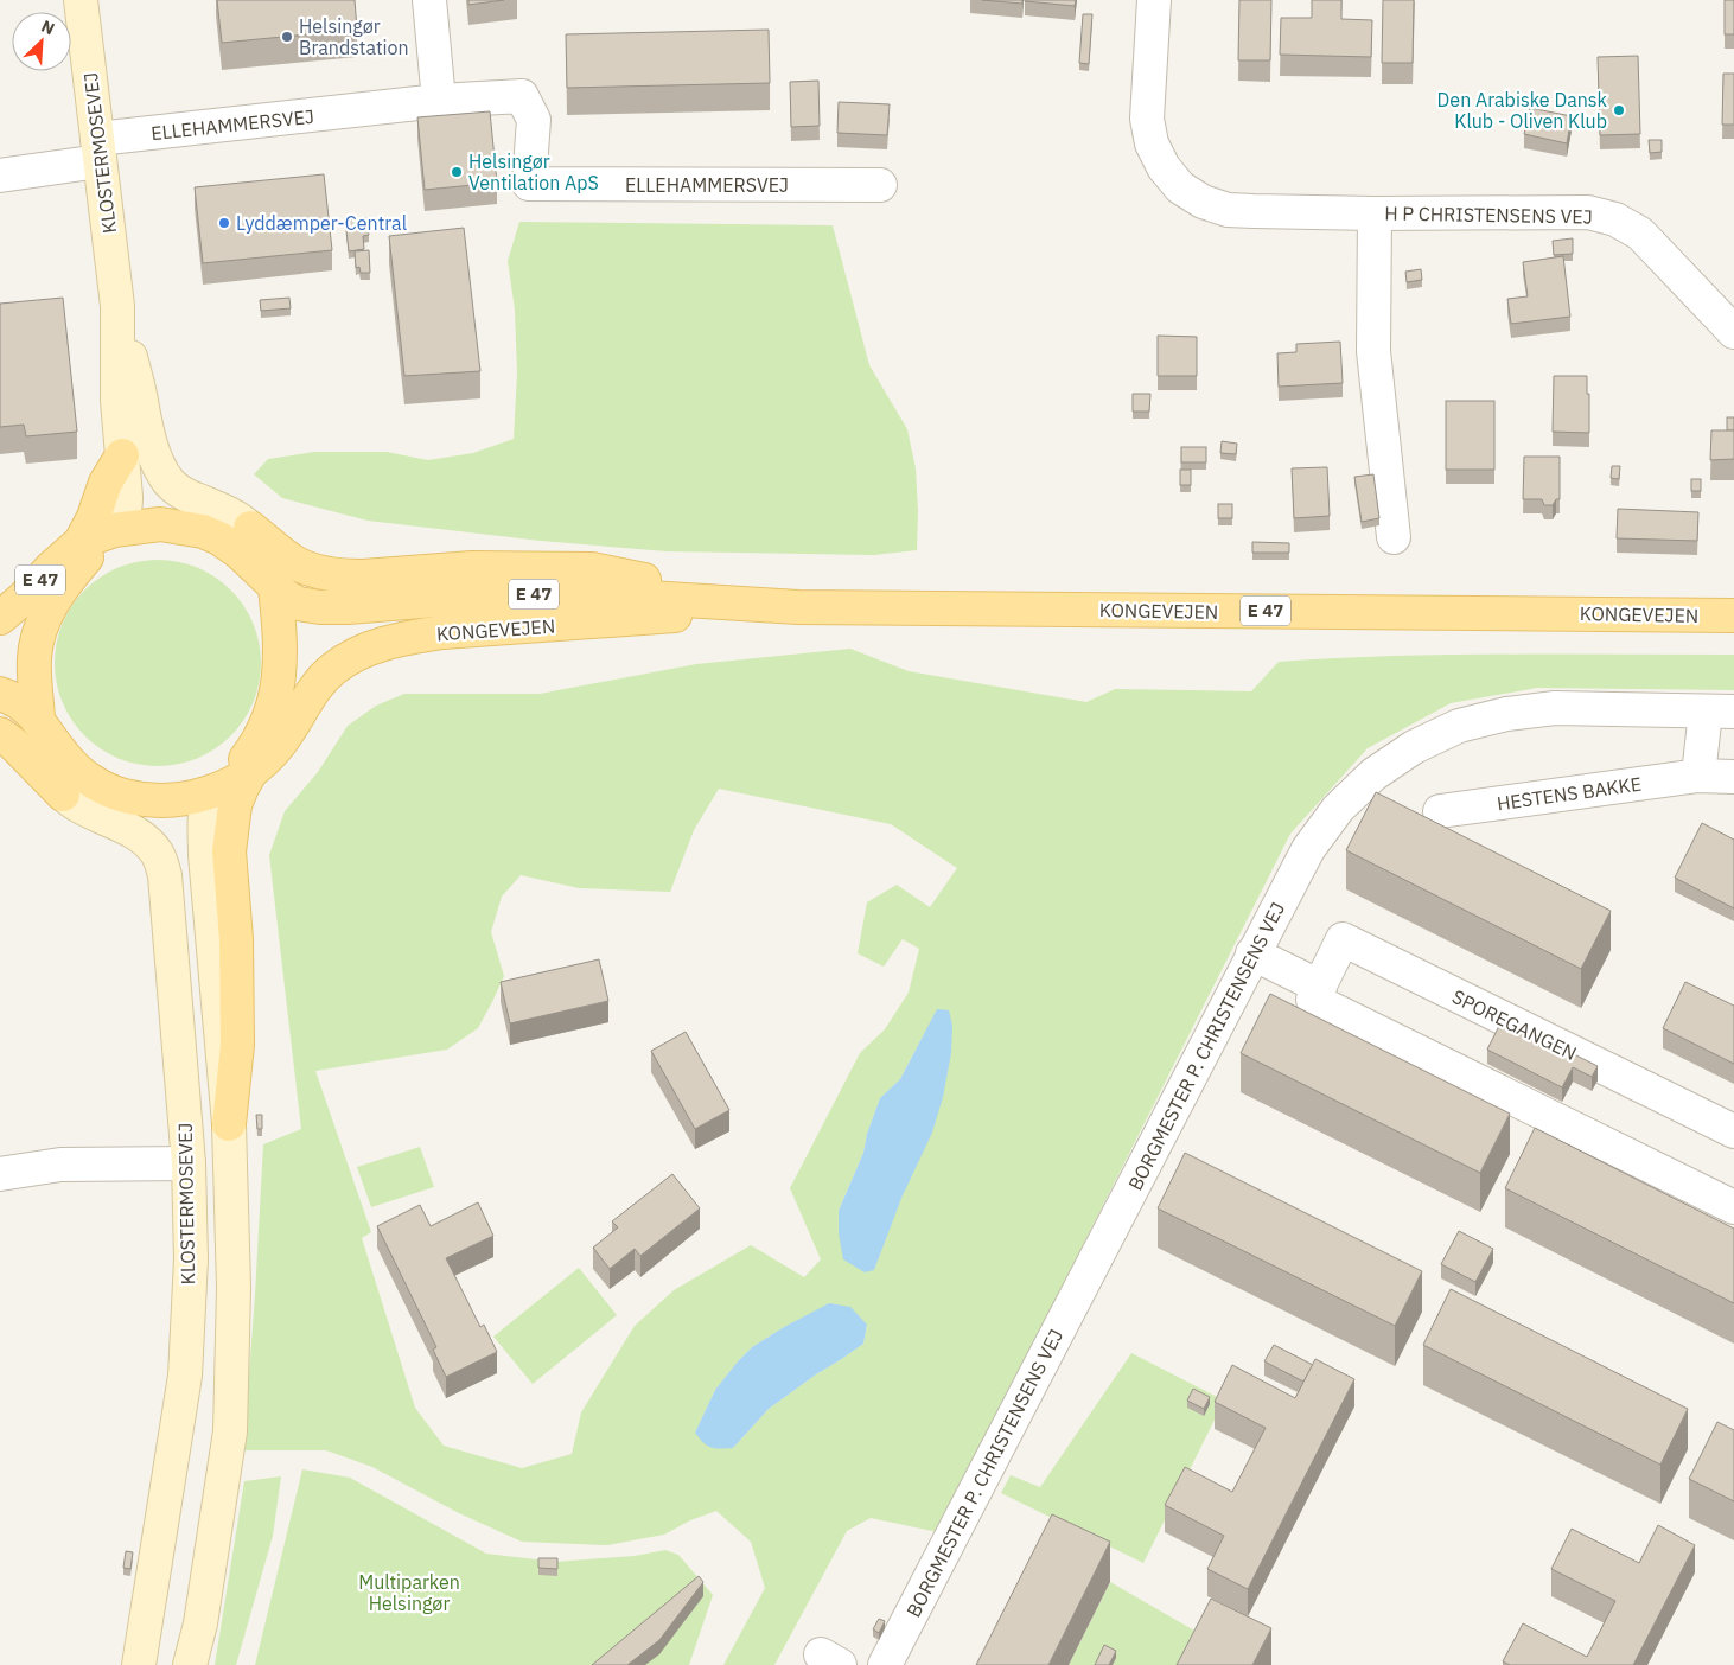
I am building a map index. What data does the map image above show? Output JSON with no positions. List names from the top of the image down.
{
  "streets": {
    "main road": ["KLOSTERMOSEVEJ", "E 47", "KONGEVEJEN"],
    "street": [
      "ELLEHAMMERSVEJ",
      "H P CHRISTENSENS VEJ",
      "HESTENS BAKKE",
      "SPOREGANGEN",
      "BORGMESTER P. CHRISTENSENS VEJ"
    ]
  },
  "crossings": [
    ["ELLEHAMMERSVEJ", "KLOSTERMOSEVEJ"],
    ["KLOSTERMOSEVEJ", "E 47"],
    ["E 47", "KONGEVEJEN"]
  ],
  "parks": ["Multiparken Helsingør"],
  "places": [
    "Helsingør Brandstation",
    "Den Arabiske Dansk Klub - Oliven Klub",
    "Helsingør Ventilation ApS",
    "Lyddæmper-Central"
  ],
  "north": "top right"
}
